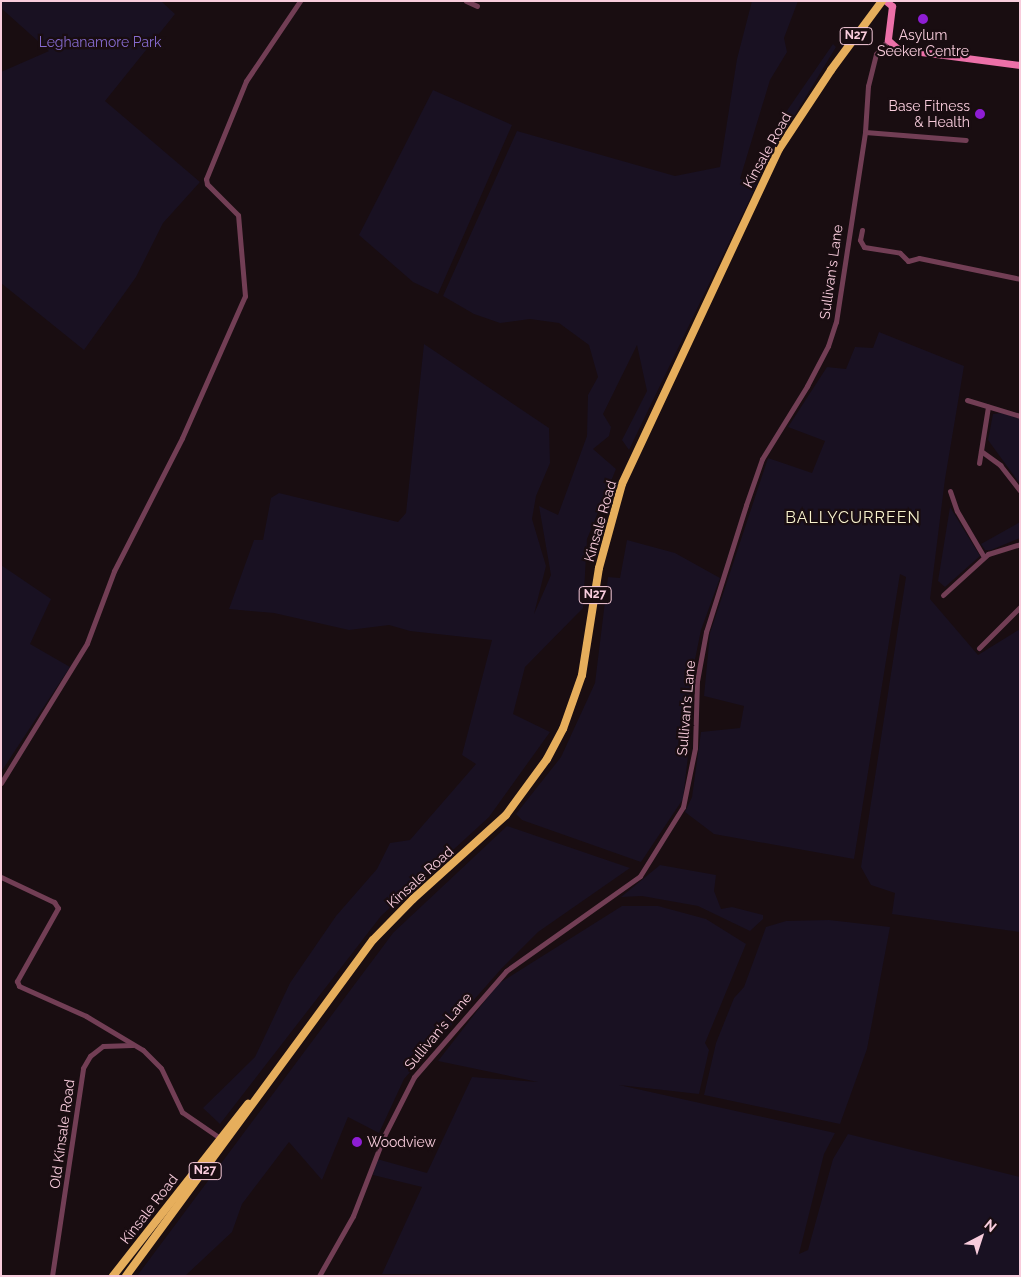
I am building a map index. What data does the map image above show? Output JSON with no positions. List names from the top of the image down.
{
  "streets": {
    "highway": ["N27", "Kinsale Road"],
    "street": ["Sullivan's Lane", "Old Kinsale Road"]
  },
  "districts": ["BALLYCURREEN"],
  "parks": ["Leghanamore Park"],
  "places": ["Asylum Seeker Centre", "Base Fitness & Health", "Woodview"],
  "north": "top right"
}
